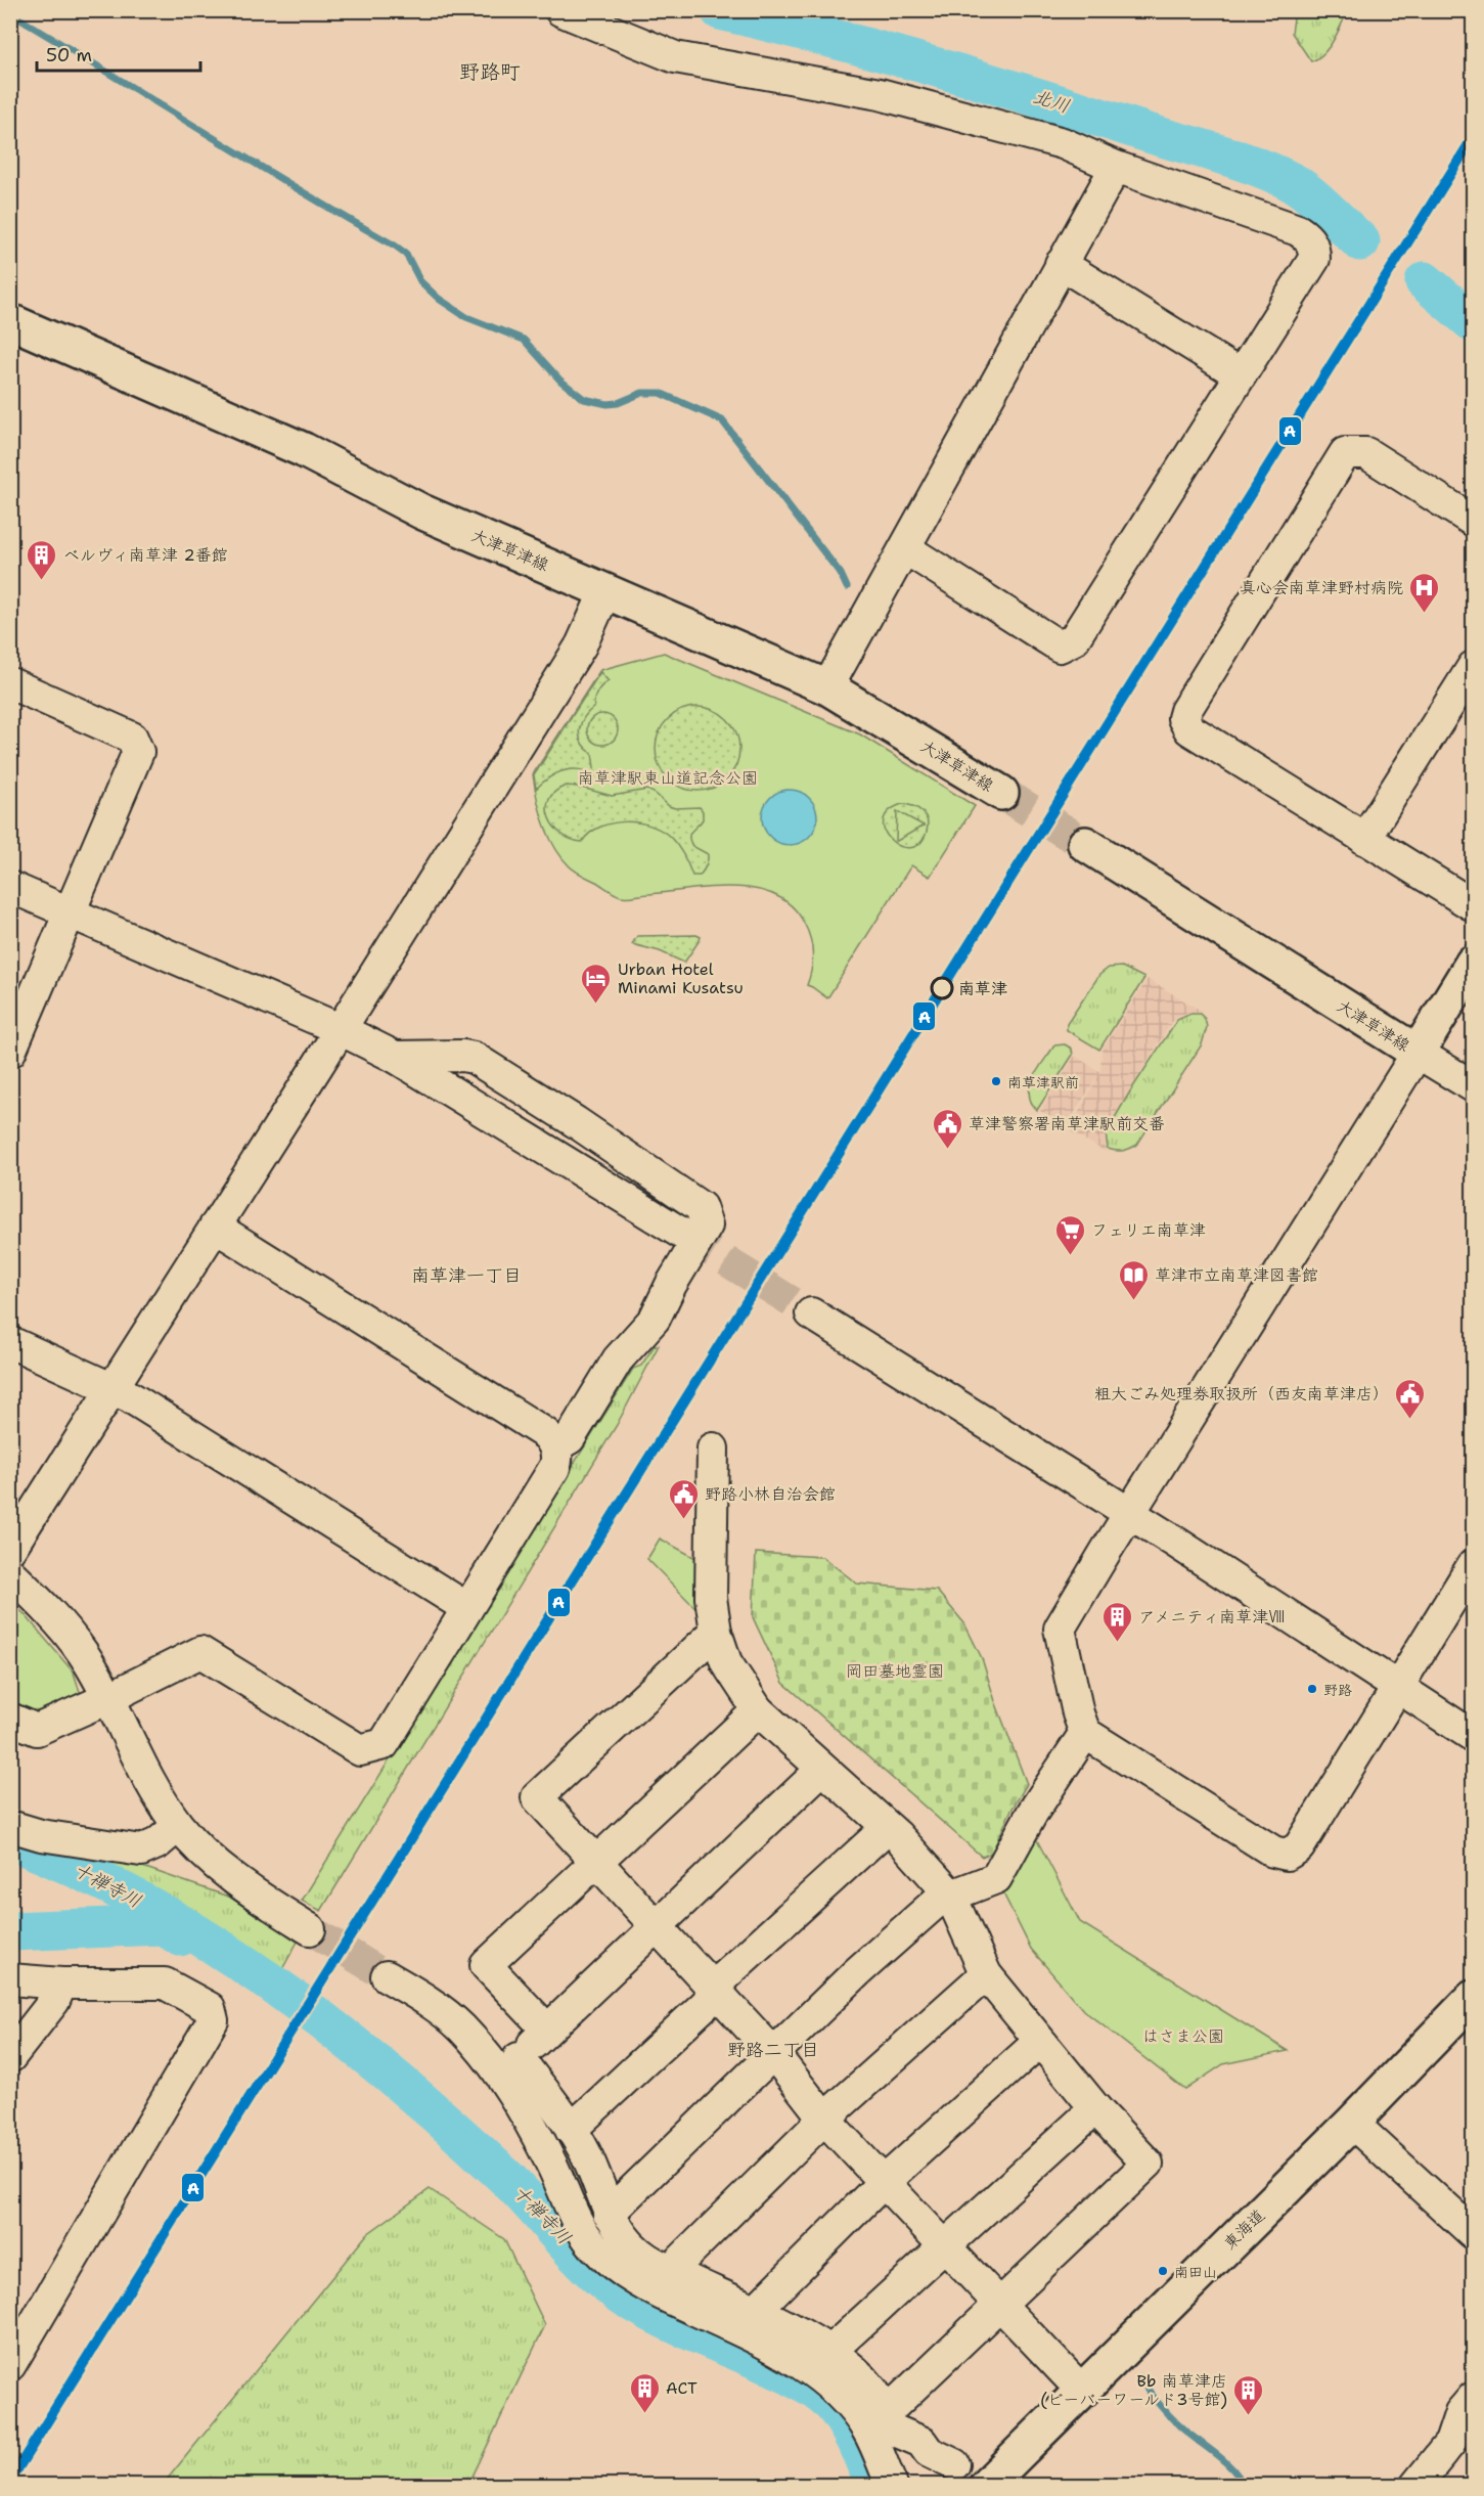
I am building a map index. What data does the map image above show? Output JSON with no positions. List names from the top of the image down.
{
  "streets": {
    "main road": ["大津草津線", "東海道"]
  },
  "districts": ["野路町", "南草津一丁目", "野路二丁目"],
  "water": ["北川", "十禅寺川"],
  "parks": ["南草津駅東山道記念公園", "岡田墓地霊園", "はさま公園"],
  "places": {
    "building": [
      "ベルヴィ南草津 2番館",
      "アメニティ南草津Ⅷ",
      "ACT",
      "Bb 南草津店 (ビーバーワールド3号館)"
    ],
    "hospital": ["真心会南草津野村病院"],
    "other": [
      "南草津",
      "南草津駅前",
      "野路",
      "南田山"
    ],
    "hotel": ["Urban Hotel Minami Kusatsu"],
    "public building": ["草津警察署南草津駅前交番", "粗大ごみ処理券取扱所（西友南草津店）", "野路小林自治会館"],
    "supermarket": ["フェリエ南草津"],
    "library": ["草津市立南草津図書館"]
  },
  "lines": ["transit line A"],
  "scale_bar": "50 m"
}
